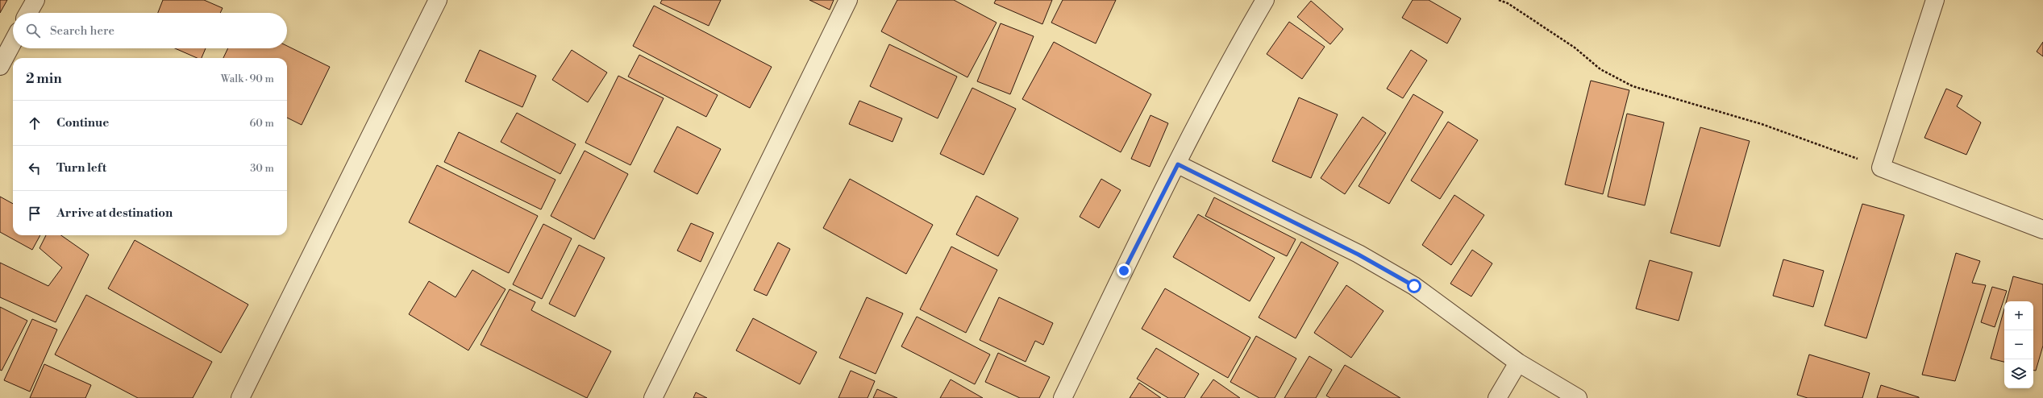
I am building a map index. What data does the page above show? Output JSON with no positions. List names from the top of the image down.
{
  "page": {
    "search": "Search here",
    "heading": ["2 min", "Walk · 90 m"],
    "list": [
      ["Continue", "60 m"],
      ["Turn left", "30 m"],
      "Arrive at destination"
    ],
    "map_buttons": ["+", "−"]
  }
}
